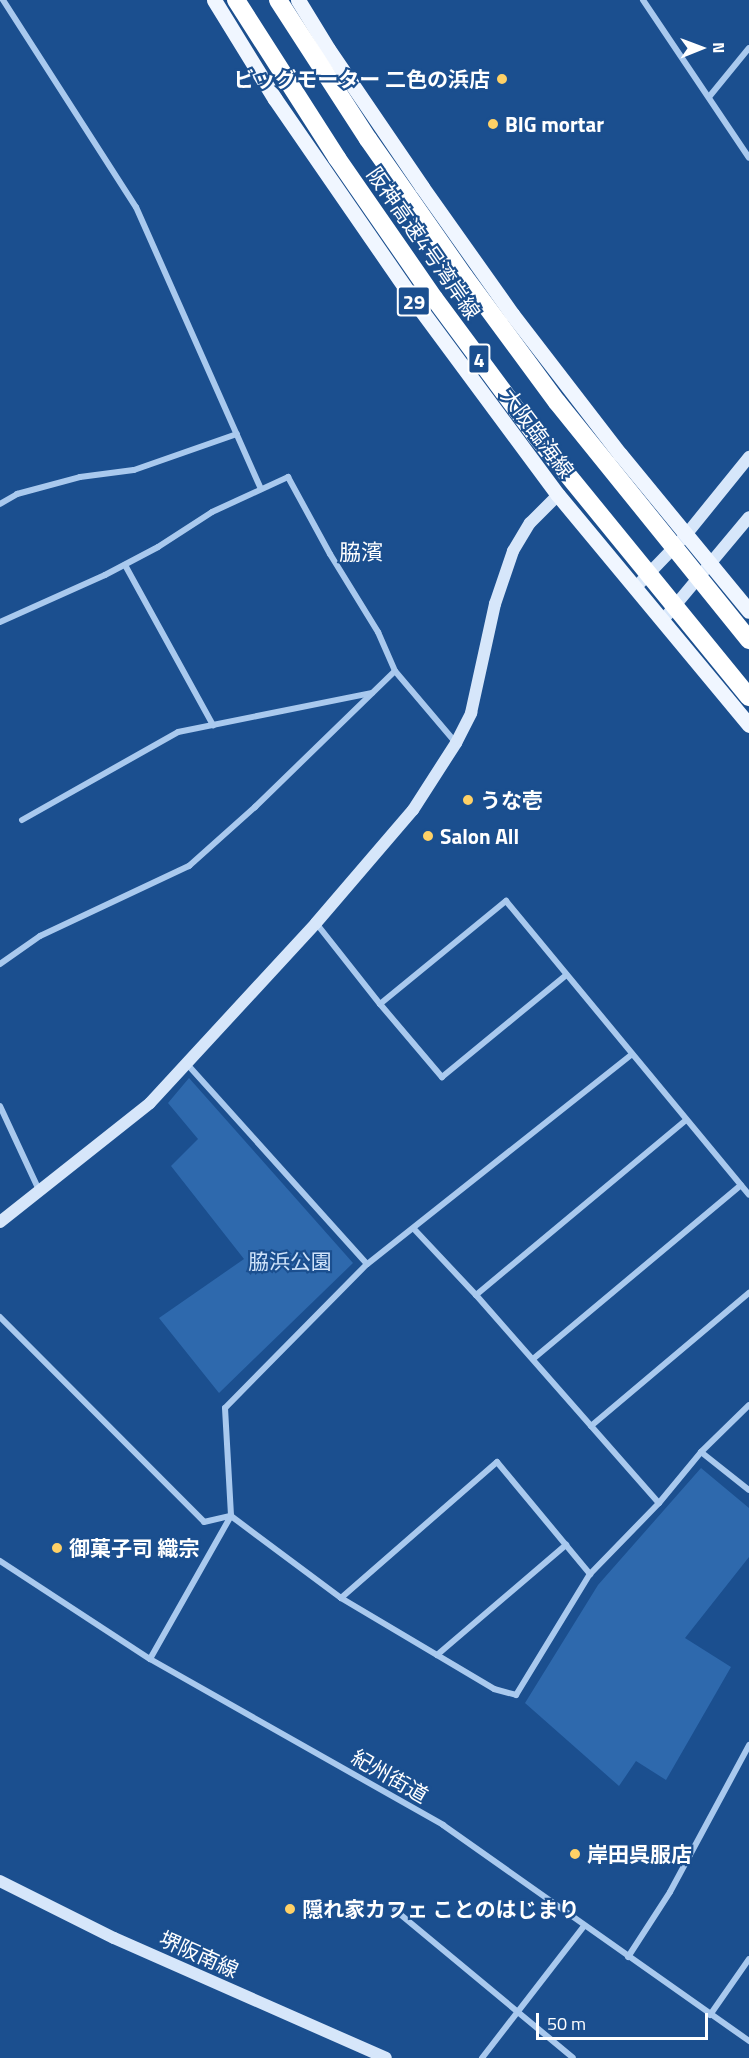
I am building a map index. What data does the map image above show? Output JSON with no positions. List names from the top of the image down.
{
  "streets": {
    "highway": ["阪神高速4号湾岸線", "4"],
    "main road": ["29", "大阪臨海線"],
    "street": ["紀州街道", "堺阪南線"]
  },
  "districts": ["脇濱"],
  "parks": ["脇浜公園"],
  "places": [
    "ビッグモーター 二色の浜店",
    "BIG mortar",
    "うな壱",
    "Salon All",
    "御菓子司 織宗",
    "岸田呉服店",
    "隠れ家カフェ ことのはじまり"
  ],
  "scale_bar": "50 m",
  "north": "right"
}
